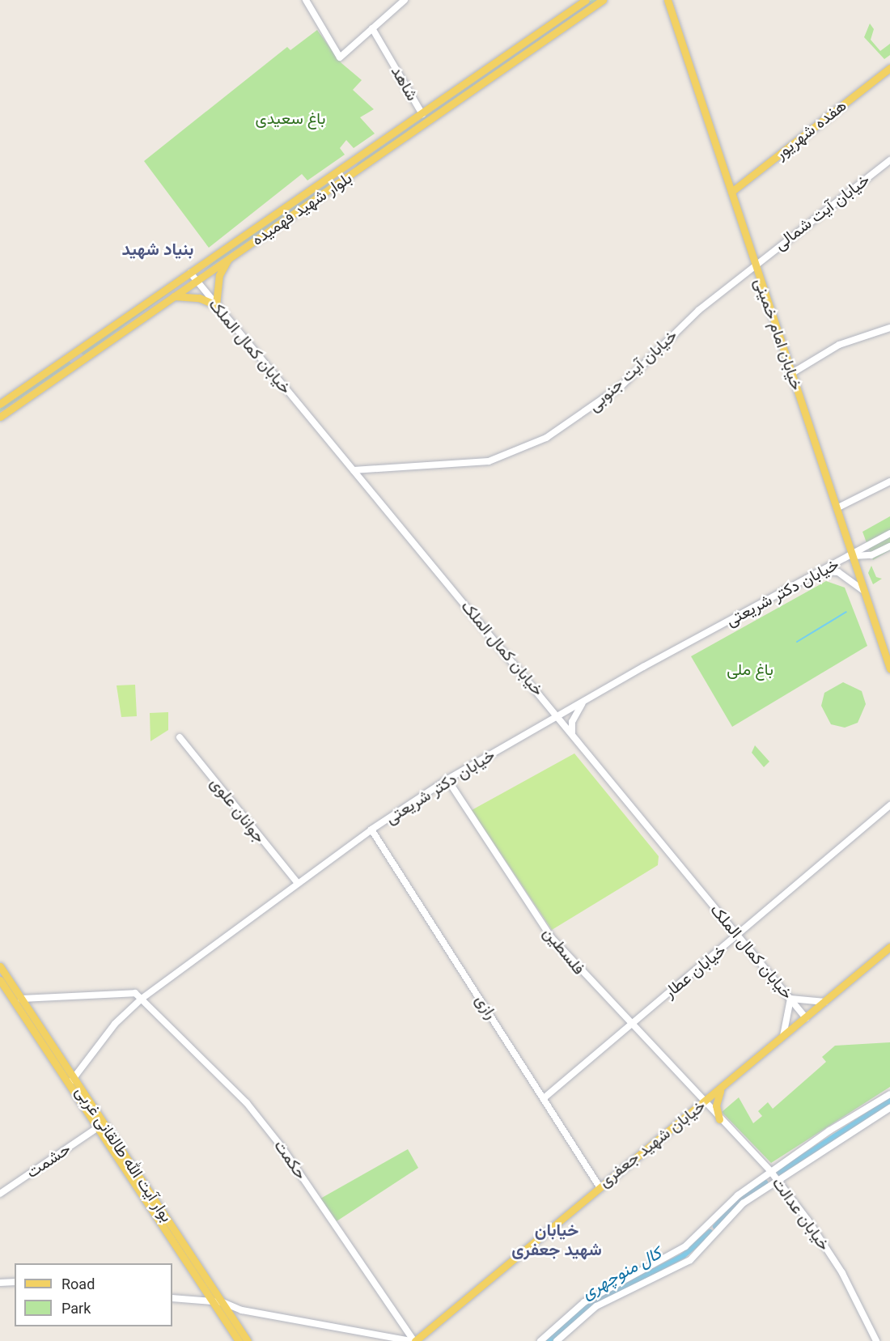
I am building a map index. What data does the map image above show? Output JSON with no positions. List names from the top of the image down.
{
  "streets": {
    "main road": [
      "هفده شهریور",
      "بلوار شهید فهمیده",
      "خیابان امام خمینی",
      "خیابان شهید جعفری",
      "بوار آیت الله طالقانی غربی"
    ],
    "street": [
      "شاهد",
      "خیابان آیت شمالی",
      "خیابان کمال الملک",
      "خیابان آیت جنوبی",
      "خیابان دکتر شریعتی",
      "جوانان علوی",
      "فلسطین",
      "خیابان عطار",
      "رازی",
      "حکمت",
      "حشمت",
      "خیابان عدالت"
    ]
  },
  "crossings": [
    ["شاهد", "بلوار شهید فهمیده"],
    ["هفده شهریور", "خیابان امام خمینی"],
    ["بلوار شهید فهمیده", "خیابان کمال الملک"],
    ["خیابان آیت شمالی", "خیابان امام خمینی"],
    ["خیابان آیت شمالی", "خیابان آیت جنوبی"],
    ["خیابان امام خمینی", "خیابان آیت جنوبی"],
    ["خیابان امام خمینی", "خیابان دکتر شریعتی"],
    ["خیابان کمال الملک", "خیابان آیت جنوبی"],
    ["خیابان کمال الملک", "خیابان دکتر شریعتی"],
    ["خیابان کمال الملک", "خیابان عطار"],
    ["خیابان کمال الملک", "خیابان شهید جعفری"],
    ["خیابان دکتر شریعتی", "جوانان علوی"],
    ["خیابان دکتر شریعتی", "فلسطین"],
    ["خیابان دکتر شریعتی", "رازی"],
    ["خیابان دکتر شریعتی", "بوار آیت الله طالقانی غربی"],
    ["خیابان دکتر شریعتی", "حکمت"],
    ["فلسطین", "خیابان عطار"],
    ["فلسطین", "خیابان شهید جعفری"],
    ["فلسطین", "خیابان عدالت"],
    ["خیابان عطار", "رازی"],
    ["رازی", "خیابان شهید جعفری"],
    ["خیابان شهید جعفری", "حکمت"],
    ["خیابان شهید جعفری", "خیابان عدالت"],
    ["بوار آیت الله طالقانی غربی", "حشمت"]
  ],
  "districts": ["بنیاد شهید", "خیابان شهید جعفری"],
  "water": ["کال منوچهری"],
  "parks": ["باغ سعیدی", "باغ ملی"],
  "legend": ["Road", "Park"]
}
